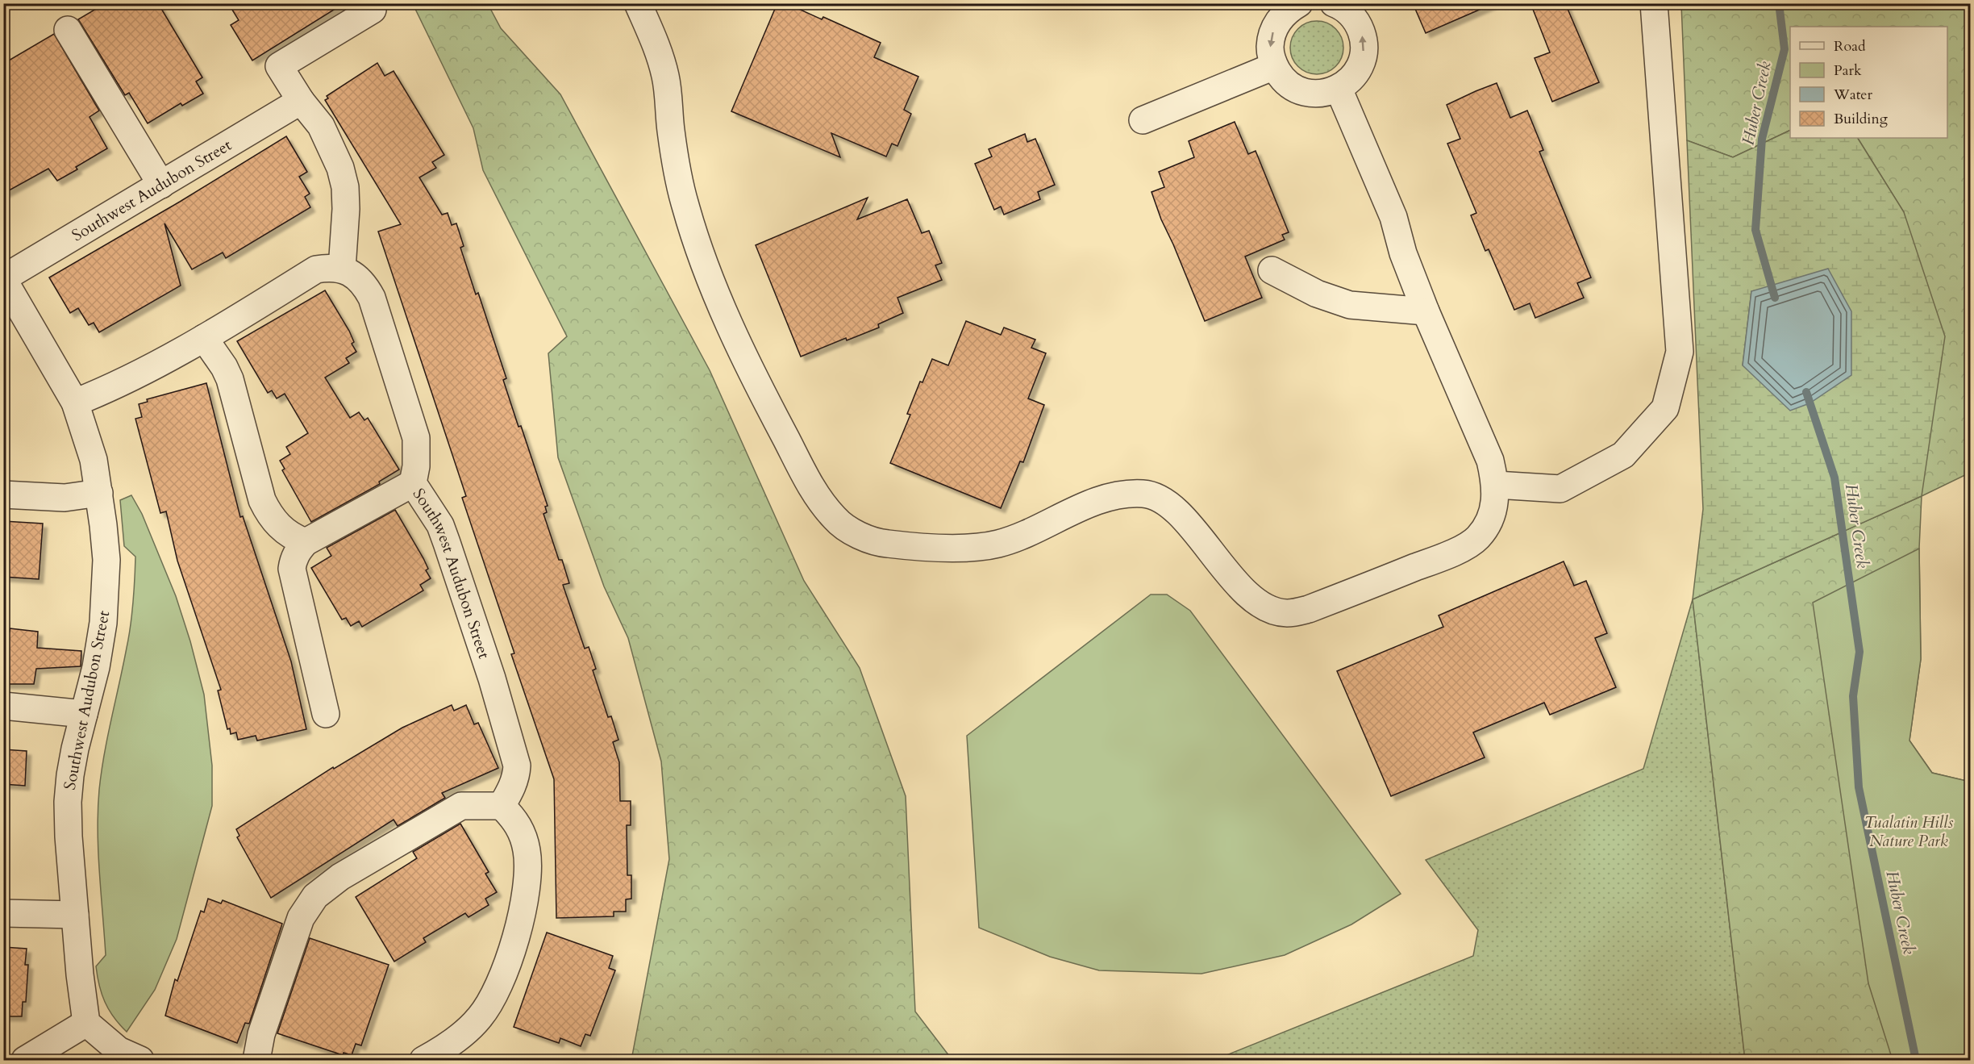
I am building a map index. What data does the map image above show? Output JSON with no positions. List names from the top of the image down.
{
  "streets": {
    "street": ["Southwest Audubon Street"]
  },
  "water": ["Huber Creek"],
  "parks": ["Tualatin Hills Nature Park"],
  "legend": [
    "Road",
    "Park",
    "Water",
    "Building"
  ]
}
